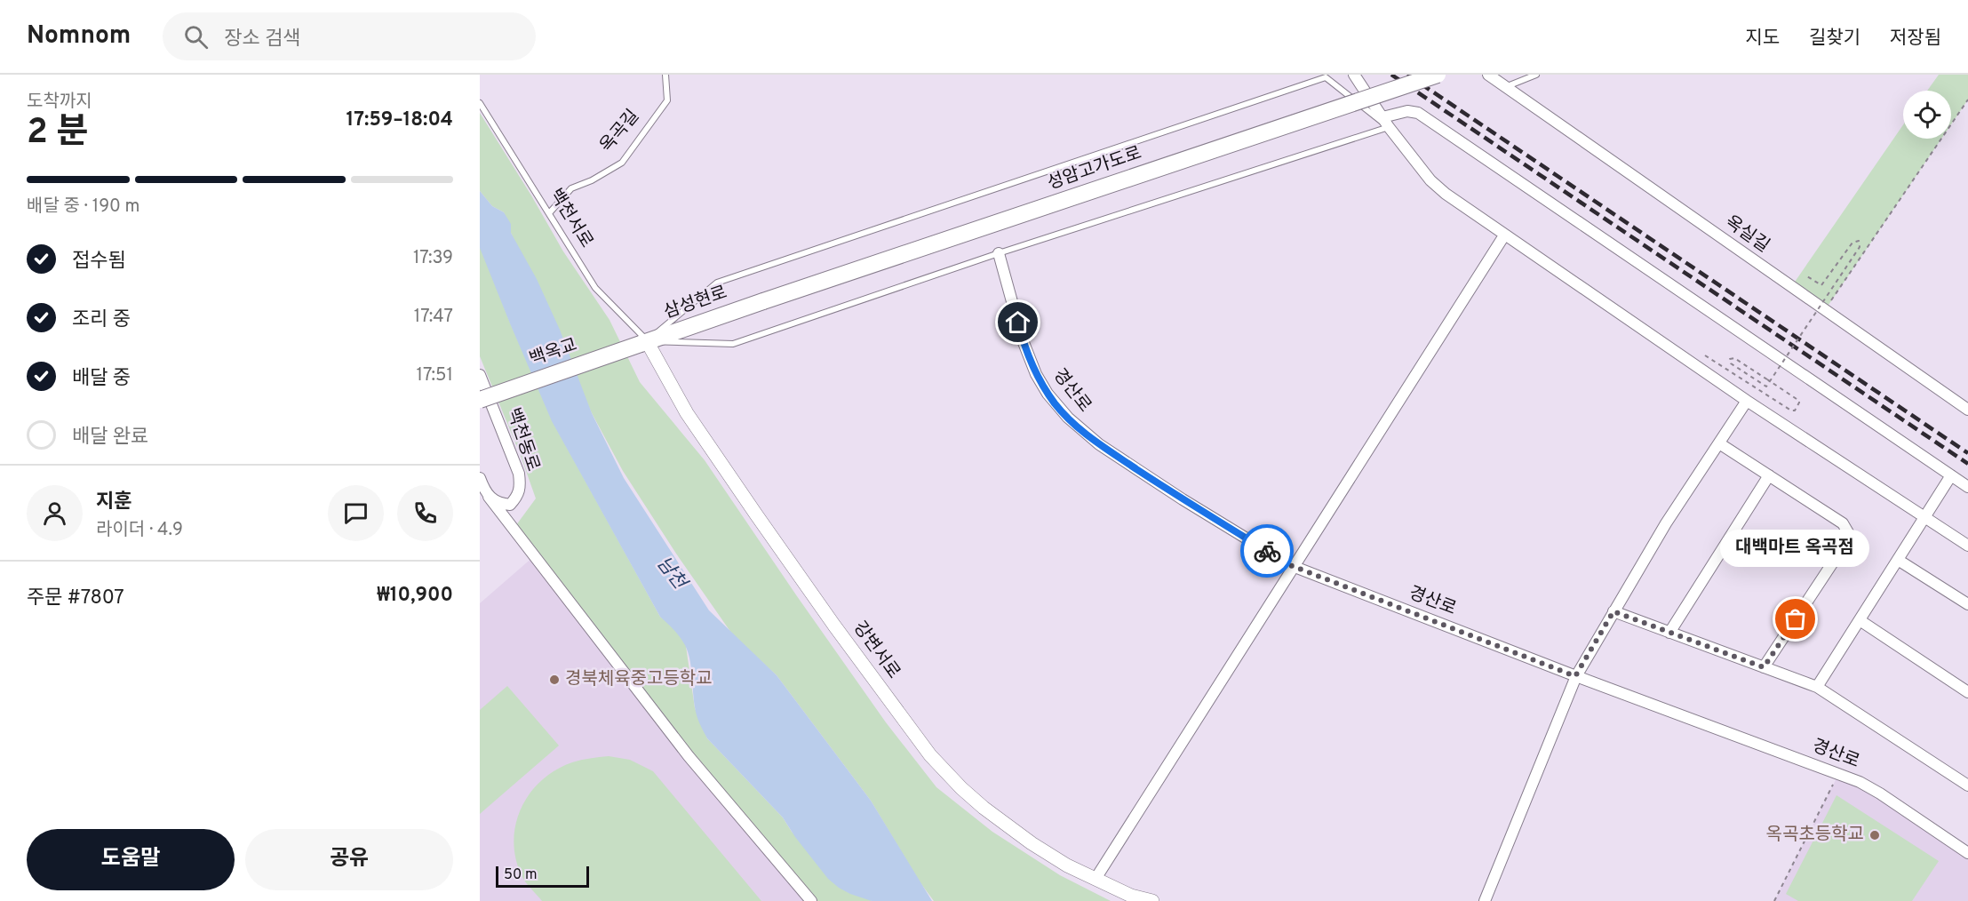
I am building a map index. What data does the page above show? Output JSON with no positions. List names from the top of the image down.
{
  "streets": {
    "main road": ["성암고가도로", "삼성현로", "백옥교"],
    "street": [
      "옥실길",
      "경산로",
      "백천동로",
      "강변서로"
    ],
    "lane": ["옥곡길", "백천서로"]
  },
  "crossings": [
    ["옥곡길", "백천서로"],
    ["성암고가도로", "삼성현로"],
    ["백천서로", "삼성현로"],
    ["백천서로", "백옥교"],
    ["백천서로", "강변서로"],
    ["삼성현로", "백옥교"],
    ["삼성현로", "강변서로"],
    ["백옥교", "강변서로"]
  ],
  "water": ["남천"],
  "places": ["대백마트 옥곡점", "경북체육중고등학교", "옥곡초등학교"],
  "scale_bar": "50 m",
  "page": {
    "header": "Nomnom",
    "search": "장소 검색",
    "nav": ["지도", "길찾기", "저장됨"],
    "heading": ["2 분", "도착까지", "17:59–18:04"],
    "panel": [
      "지훈",
      "라이더 · 4.9",
      "주문 #7807",
      "₩10,900"
    ],
    "bar": "배달 중 · 190 m",
    "list": [
      ["접수됨", "17:39"],
      ["조리 중", "17:47"],
      ["배달 중", "17:51"],
      "배달 완료"
    ],
    "bubble": "대백마트 옥곡점",
    "buttons": ["도움말", "공유"],
    "scale": "50 m"
  }
}
